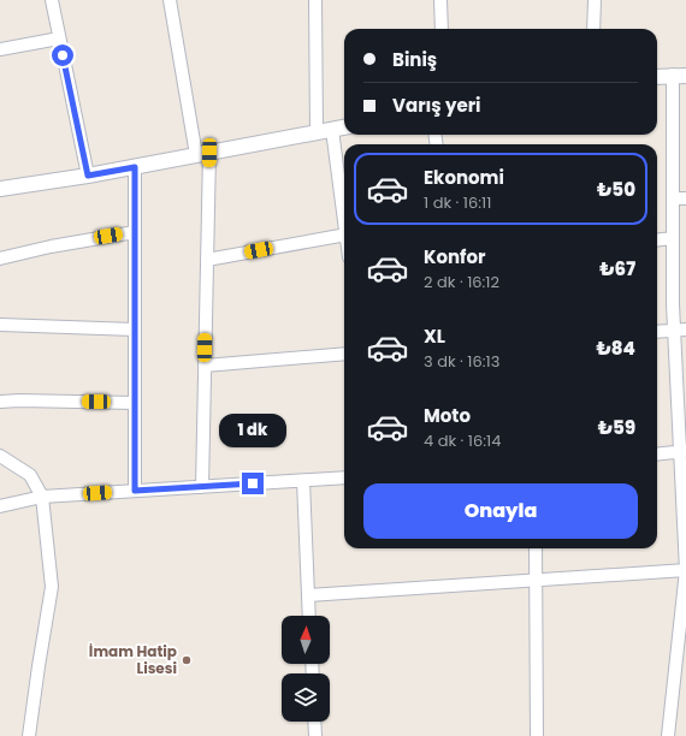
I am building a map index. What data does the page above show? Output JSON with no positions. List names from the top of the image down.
{
  "places": ["İmam Hatip Lisesi"],
  "north": "top",
  "page": {
    "banner": ["Biniş", "Varış yeri"],
    "list": [
      {
        "name": "Ekonomi",
        "note": "1 dk · 16:11",
        "value": "₺50"
      },
      {
        "name": "Konfor",
        "note": "2 dk · 16:12",
        "value": "₺67"
      },
      {
        "name": "XL",
        "note": "3 dk · 16:13",
        "value": "₺84"
      },
      {
        "name": "Moto",
        "note": "4 dk · 16:14",
        "value": "₺59"
      }
    ],
    "bubble": "1 dk",
    "buttons": "Onayla"
  }
}
